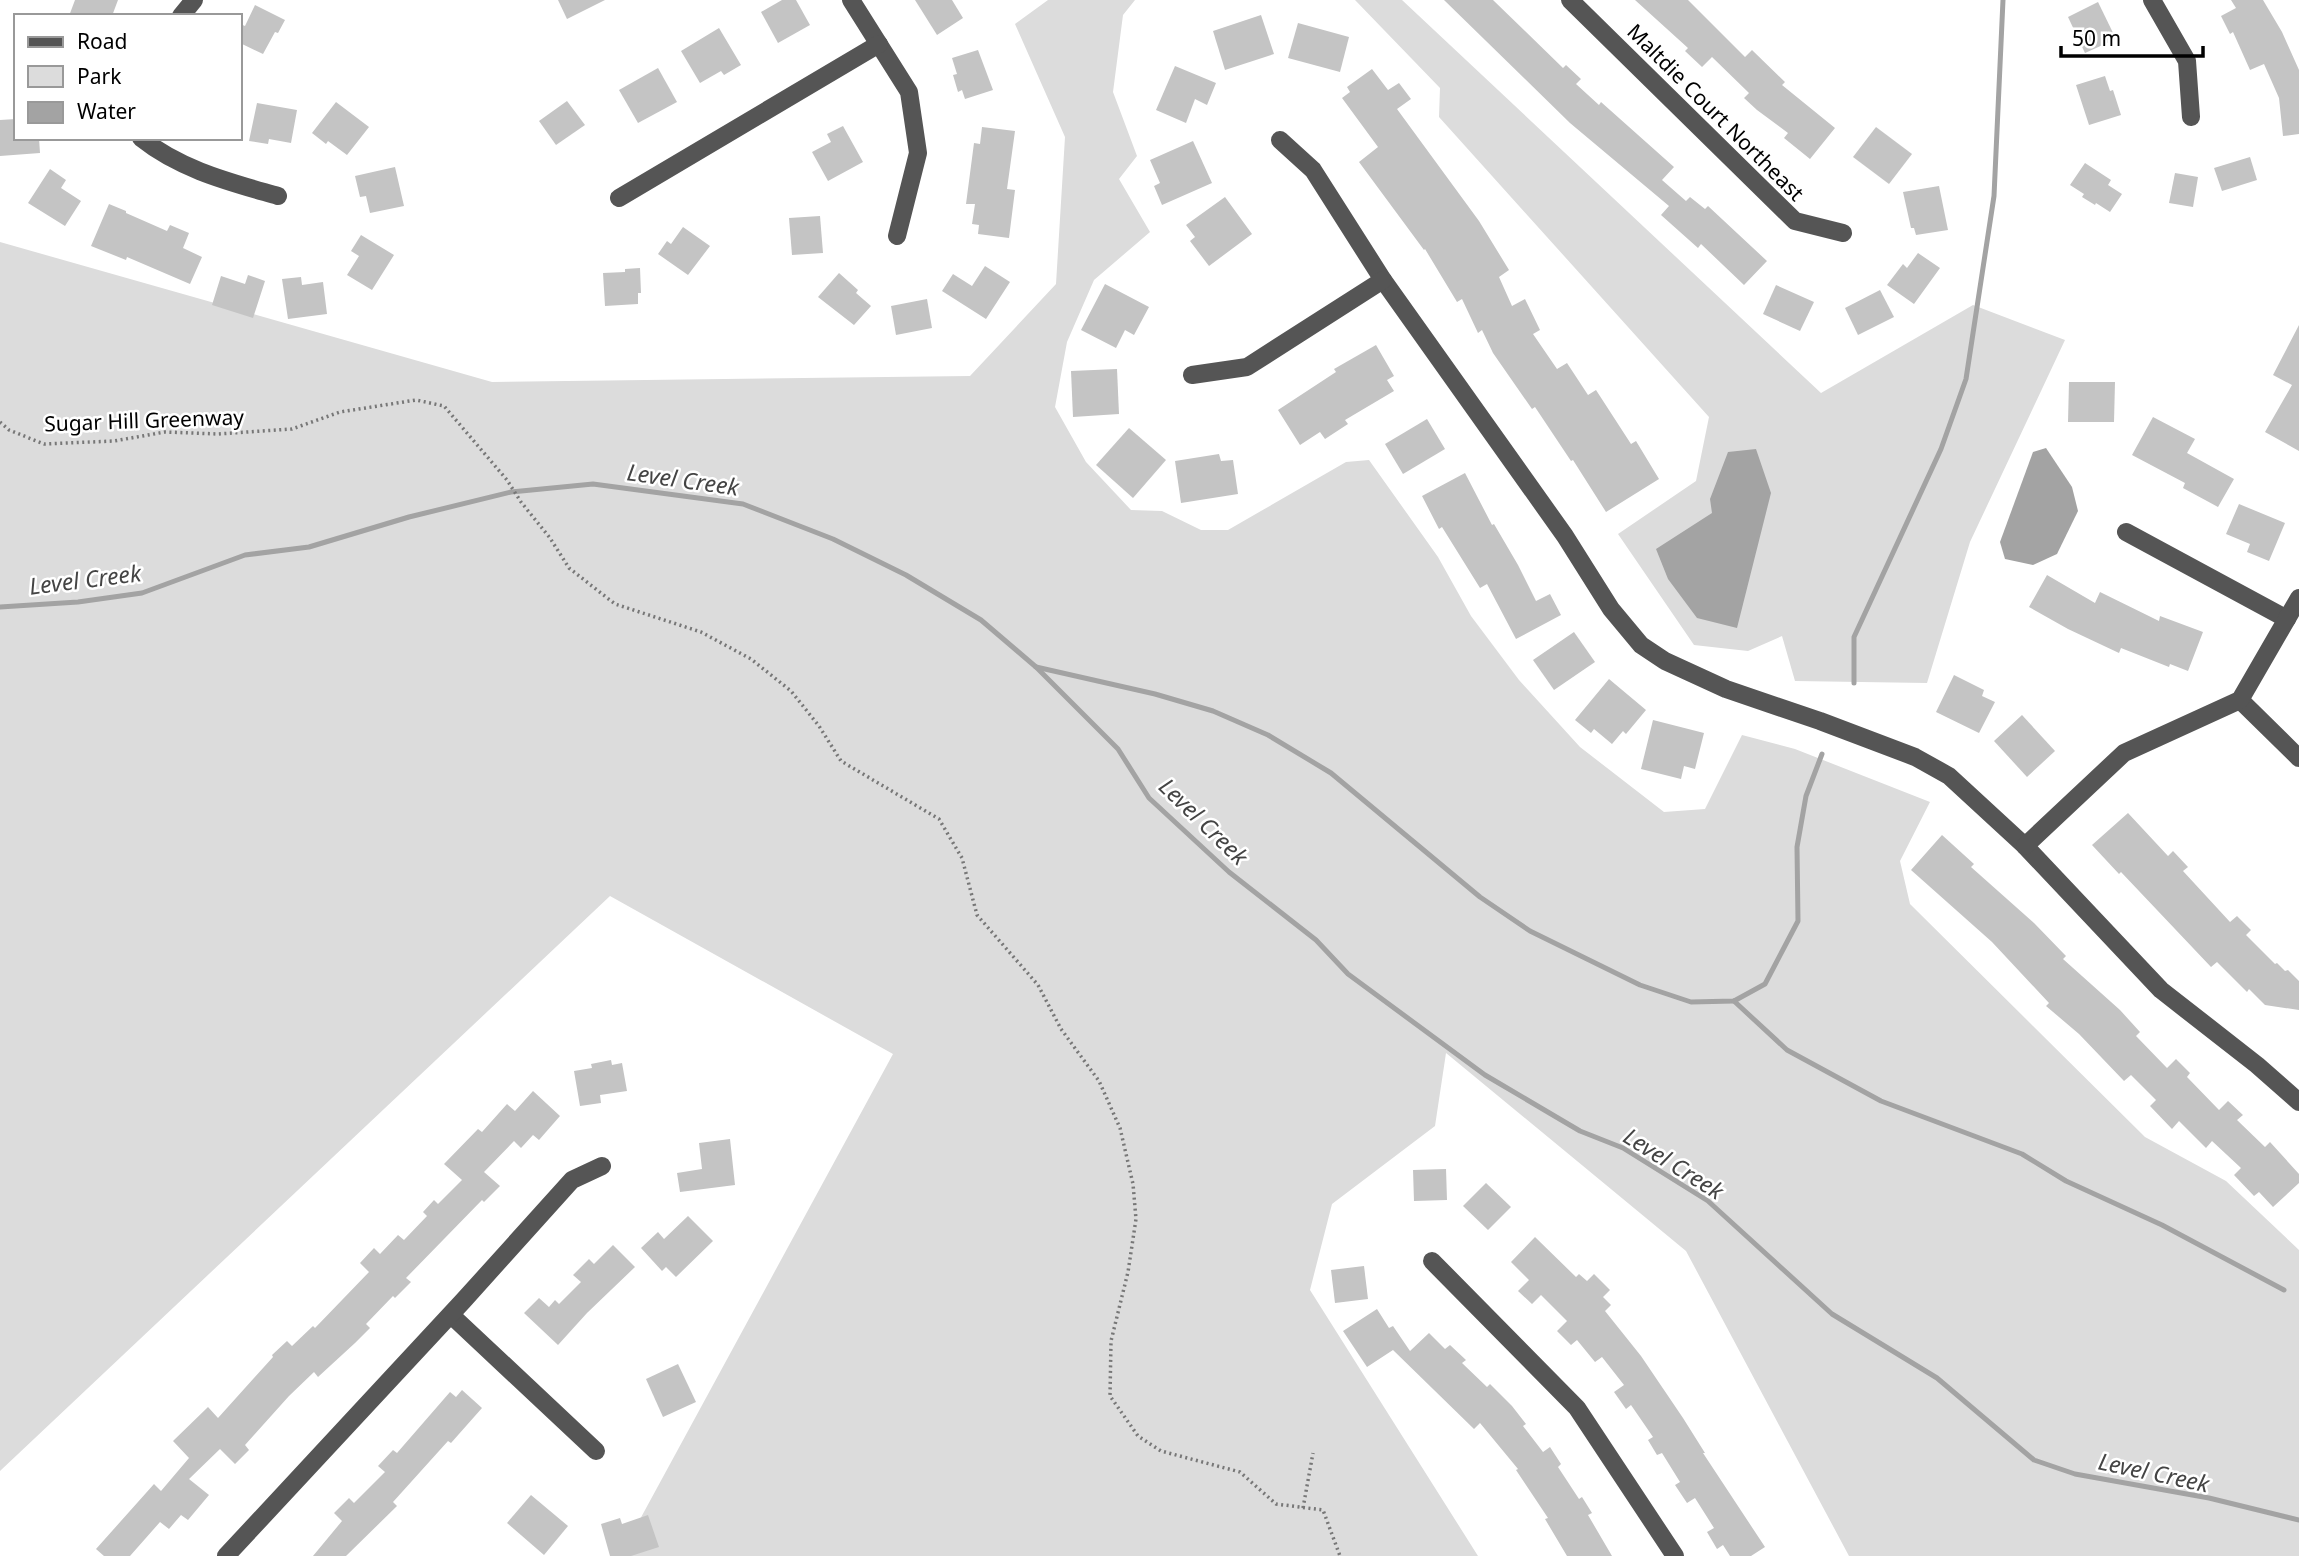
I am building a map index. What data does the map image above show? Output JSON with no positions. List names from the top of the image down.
{
  "streets": {
    "street": ["Maltdie Court Northeast"],
    "path": ["Sugar Hill Greenway"]
  },
  "water": ["Level Creek"],
  "legend": ["Road", "Park", "Water"],
  "scale_bar": "50 m"
}
